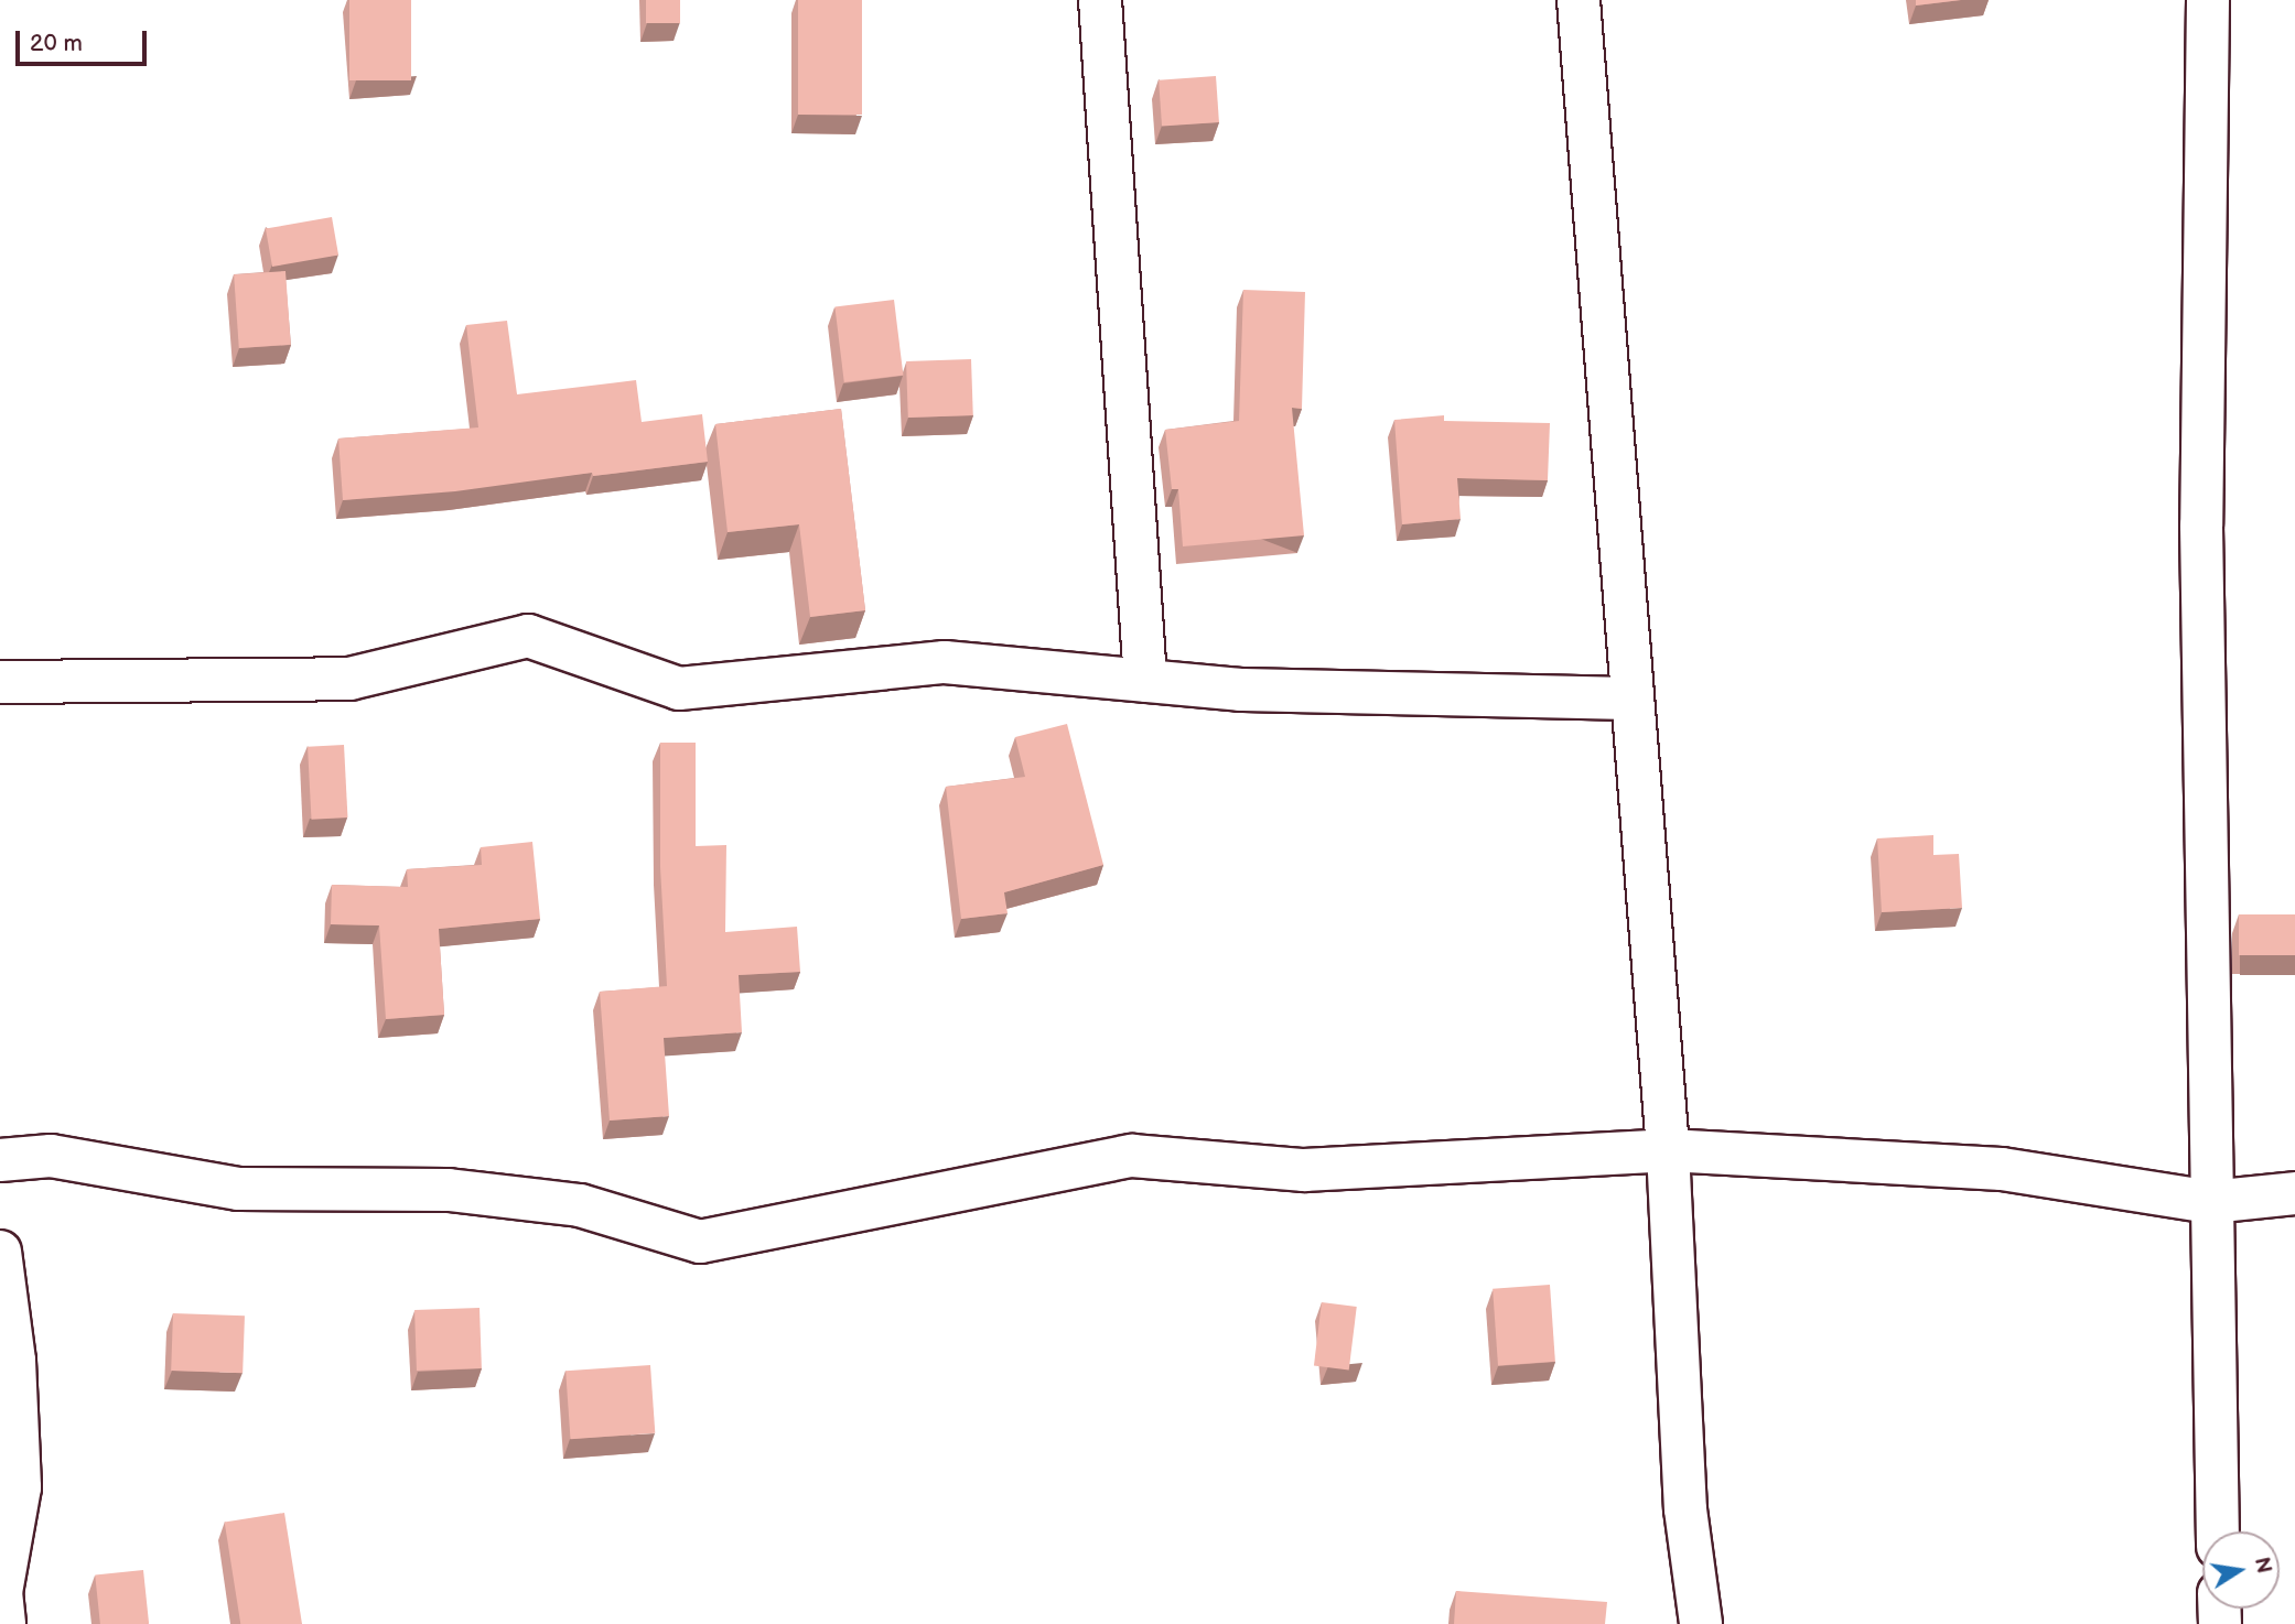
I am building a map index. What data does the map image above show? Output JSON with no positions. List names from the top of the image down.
{
  "scale_bar": "20 m",
  "north": "right"
}
